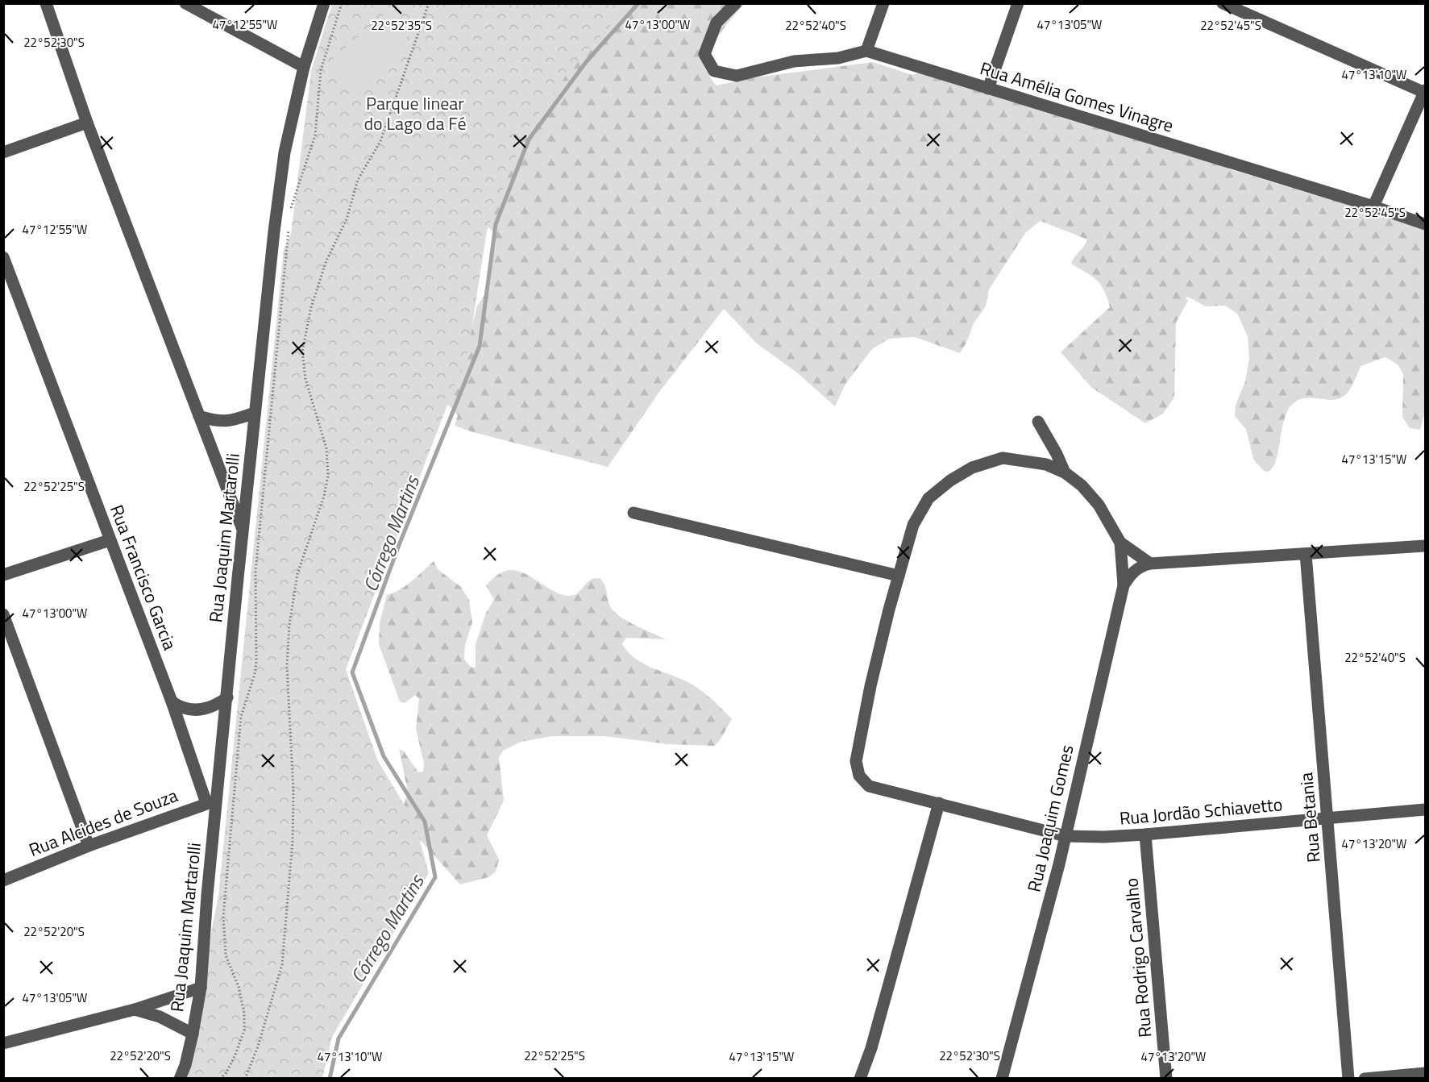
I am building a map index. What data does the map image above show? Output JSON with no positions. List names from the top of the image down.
{
  "streets": {
    "street": [
      "Rua Amélia Gomes Vinagre",
      "Rua Joaquim Martarolli",
      "Rua Francisco Garcia",
      "Rua Jordão Schiavetto",
      "Rua Betania",
      "Rua Joaquim Gomes",
      "Rua Alcides de Souza",
      "Rua Rodrigo Carvalho"
    ]
  },
  "crossings": [
    ["Rua Joaquim Martarolli", "Rua Francisco Garcia"],
    ["Rua Joaquim Martarolli", "Rua Alcides de Souza"],
    ["Rua Francisco Garcia", "Rua Alcides de Souza"],
    ["Rua Jordão Schiavetto", "Rua Betania"],
    ["Rua Jordão Schiavetto", "Rua Joaquim Gomes"],
    ["Rua Jordão Schiavetto", "Rua Rodrigo Carvalho"]
  ],
  "water": ["Córrego Martins"],
  "parks": ["Parque linear do Lago da Fé"],
  "coordinates": [
    "47°12'55\"W",
    "47°13'00\"W",
    "47°13'05\"W",
    "22°52'35\"S",
    "22°52'40\"S",
    "22°52'45\"S",
    "22°52'30\"S",
    "47°13'10\"W",
    "47°13'15\"W",
    "22°52'25\"S",
    "47°13'20\"W",
    "22°52'20\"S"
  ]
}
